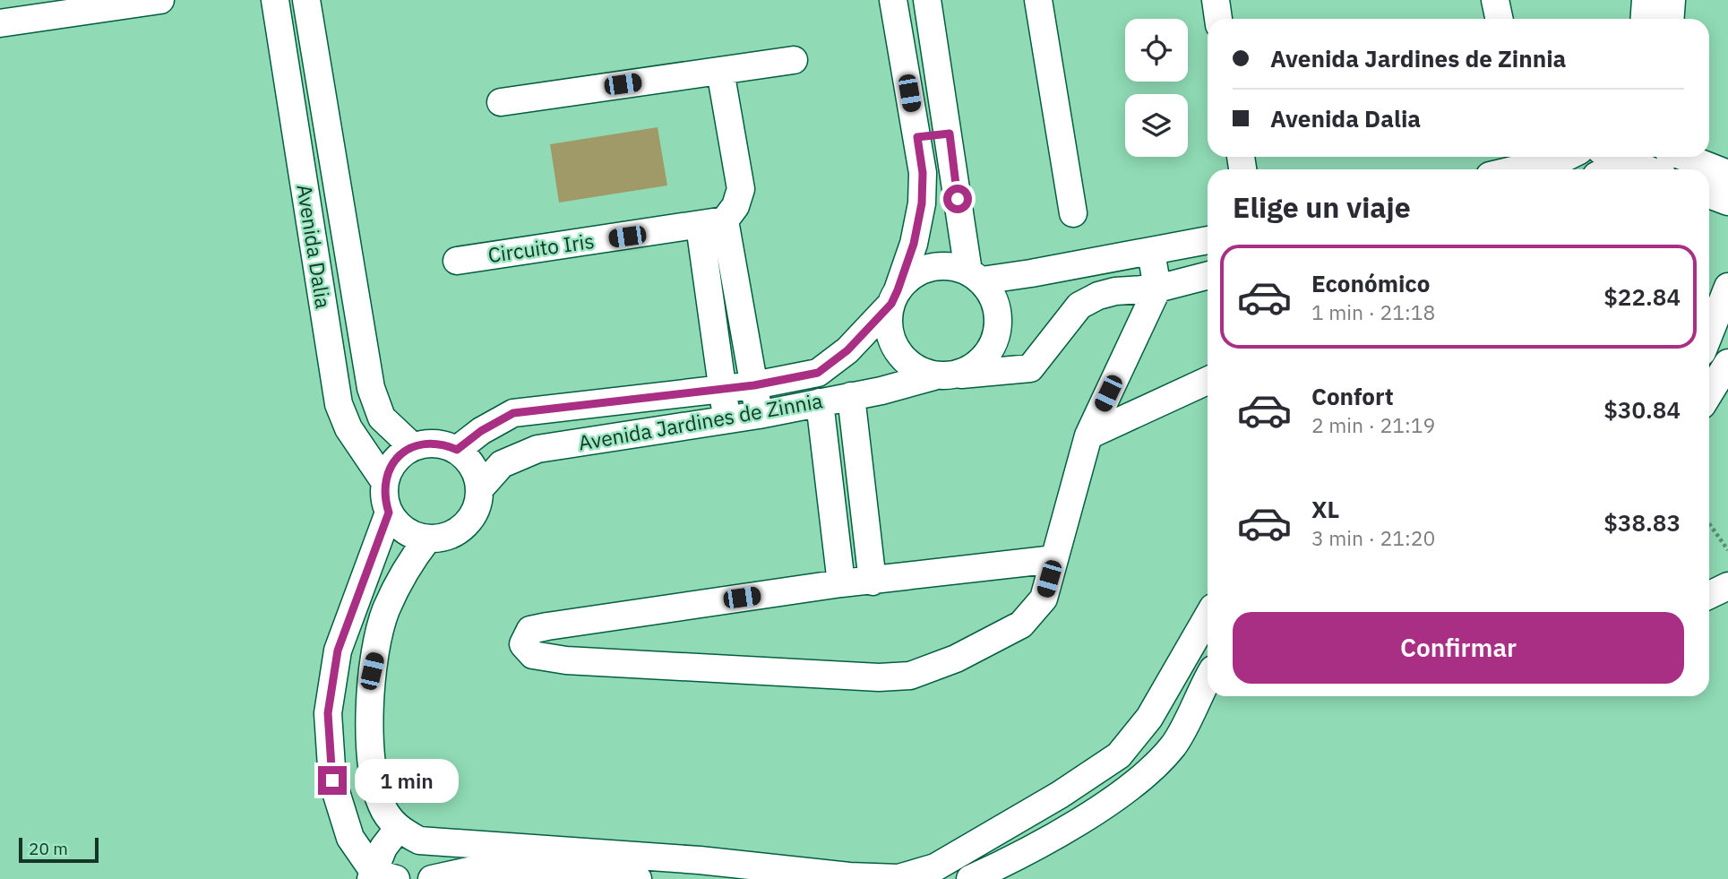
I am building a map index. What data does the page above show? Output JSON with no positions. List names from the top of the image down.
{
  "streets": {
    "street": ["Avenida Dalia", "Circuito Iris", "Avenida Jardines de Zinnia"]
  },
  "crossings": [
    ["Avenida Dalia", "Avenida Jardines de Zinnia"]
  ],
  "scale_bar": "20 m",
  "page": {
    "banner": ["Avenida Jardines de Zinnia", "Avenida Dalia"],
    "heading": "Elige un viaje",
    "list": [
      {
        "name": "Económico",
        "note": "1 min · 21:18",
        "value": "$22.84"
      },
      {
        "name": "Confort",
        "note": "2 min · 21:19",
        "value": "$30.84"
      },
      {
        "name": "XL",
        "note": "3 min · 21:20",
        "value": "$38.83"
      }
    ],
    "buttons": "Confirmar",
    "bubble": "1 min",
    "scale": "20 m"
  }
}
